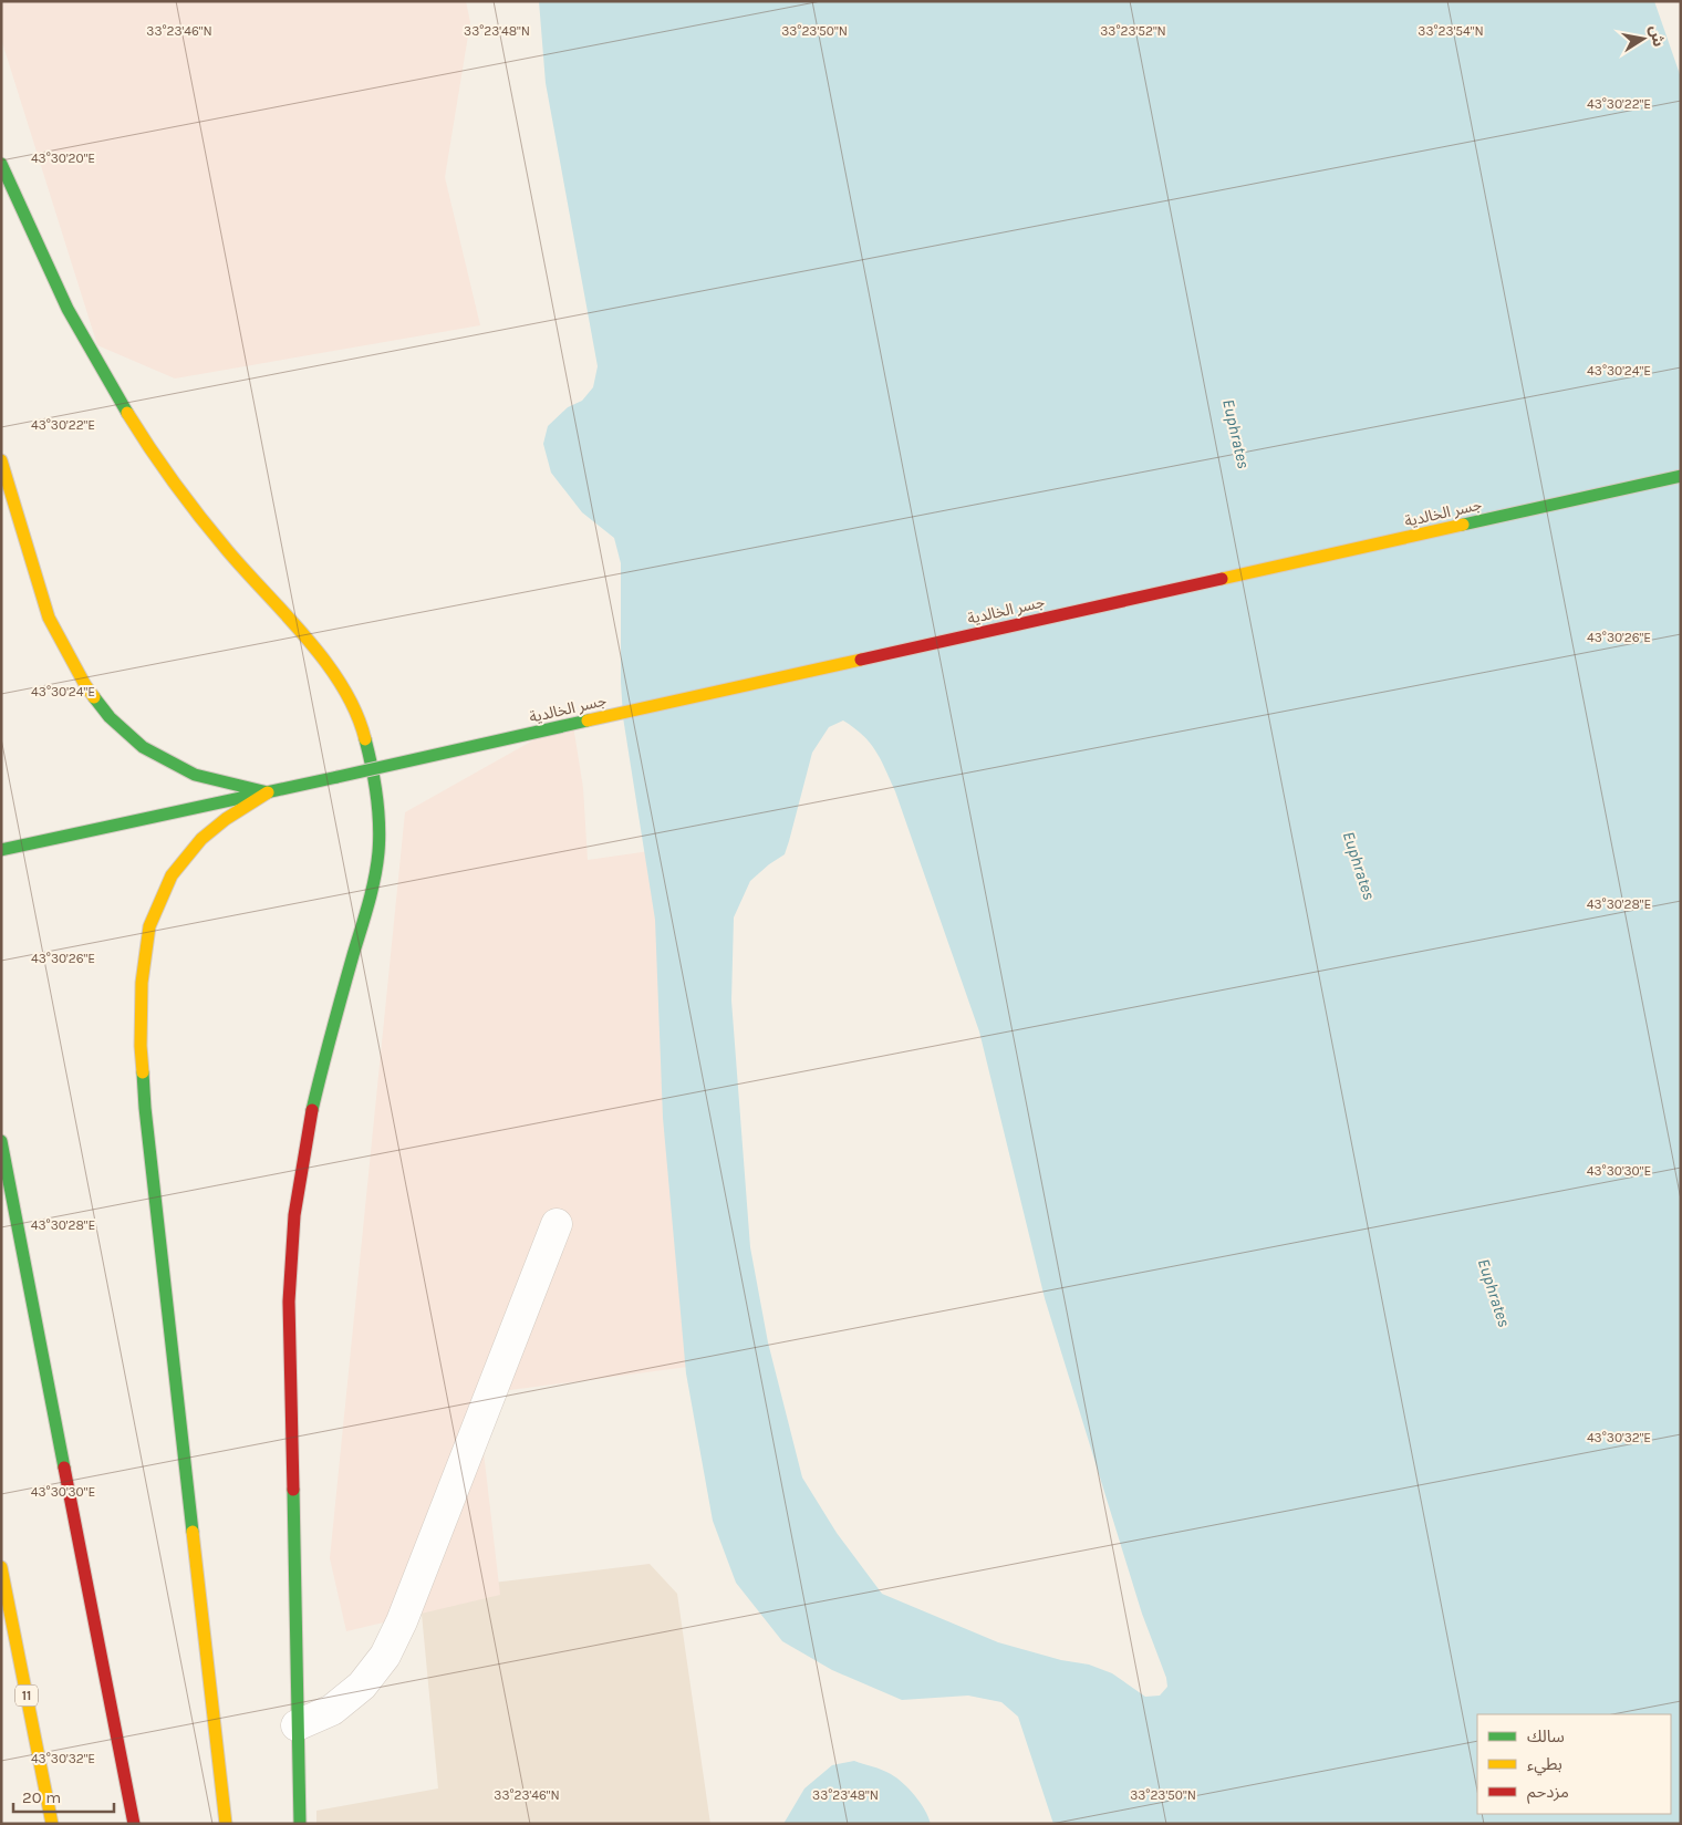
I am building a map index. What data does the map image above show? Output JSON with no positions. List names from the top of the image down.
{
  "streets": {
    "main road": ["جسر الخالدية", "11"]
  },
  "water": ["Euphrates"],
  "legend": ["سالك", "بطيء", "مزدحم"],
  "scale_bar": "20 m",
  "north": "right",
  "coordinates": [
    "33°23'46\"N",
    "33°23'48\"N",
    "33°23'50\"N",
    "33°23'52\"N",
    "33°23'54\"N",
    "43°30'22\"E",
    "43°30'20\"E",
    "43°30'24\"E",
    "43°30'26\"E",
    "43°30'28\"E",
    "43°30'30\"E",
    "43°30'32\"E"
  ]
}
